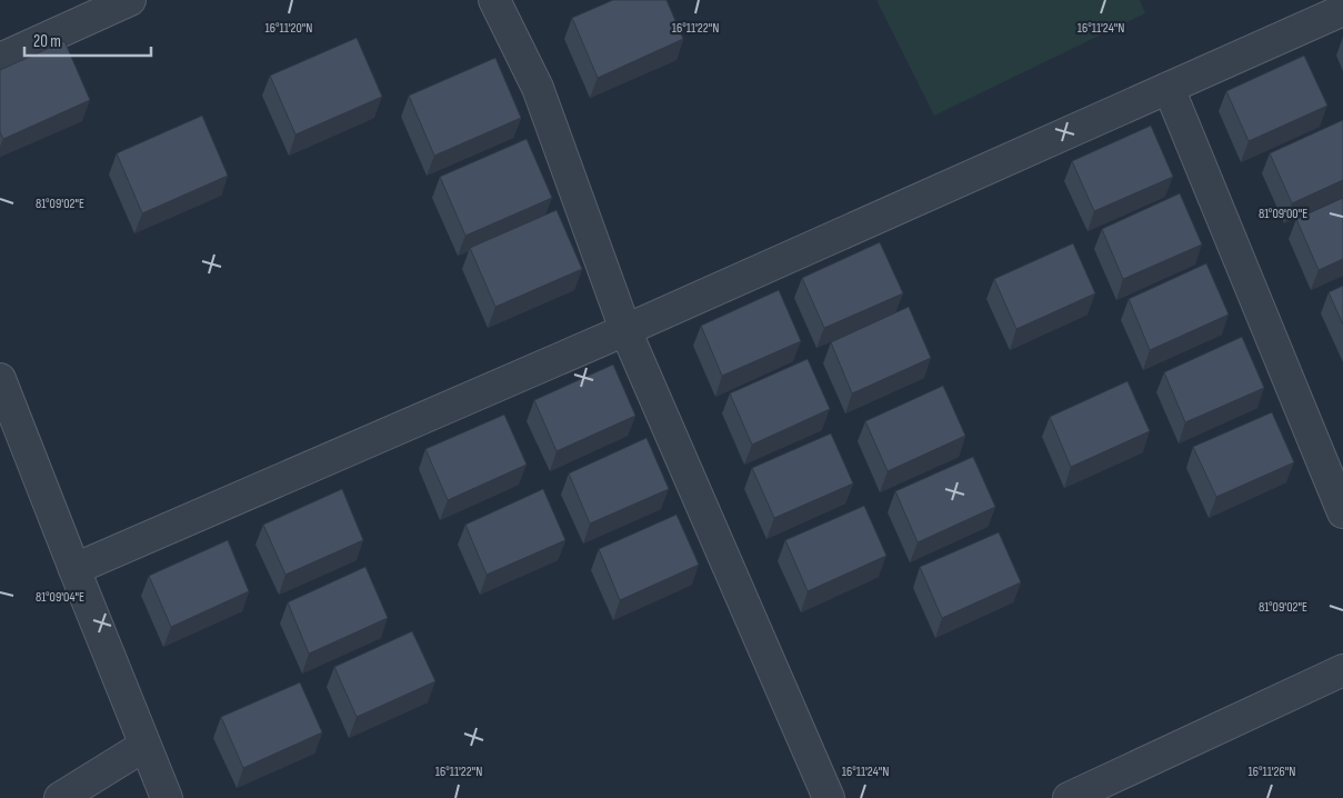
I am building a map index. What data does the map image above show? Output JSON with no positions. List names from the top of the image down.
{
  "scale_bar": "20 m",
  "coordinates": [
    "16°11'20\"N",
    "16°11'22\"N",
    "16°11'24\"N",
    "81°09'02\"E",
    "81°09'00\"E",
    "81°09'04\"E",
    "16°11'26\"N"
  ]
}
